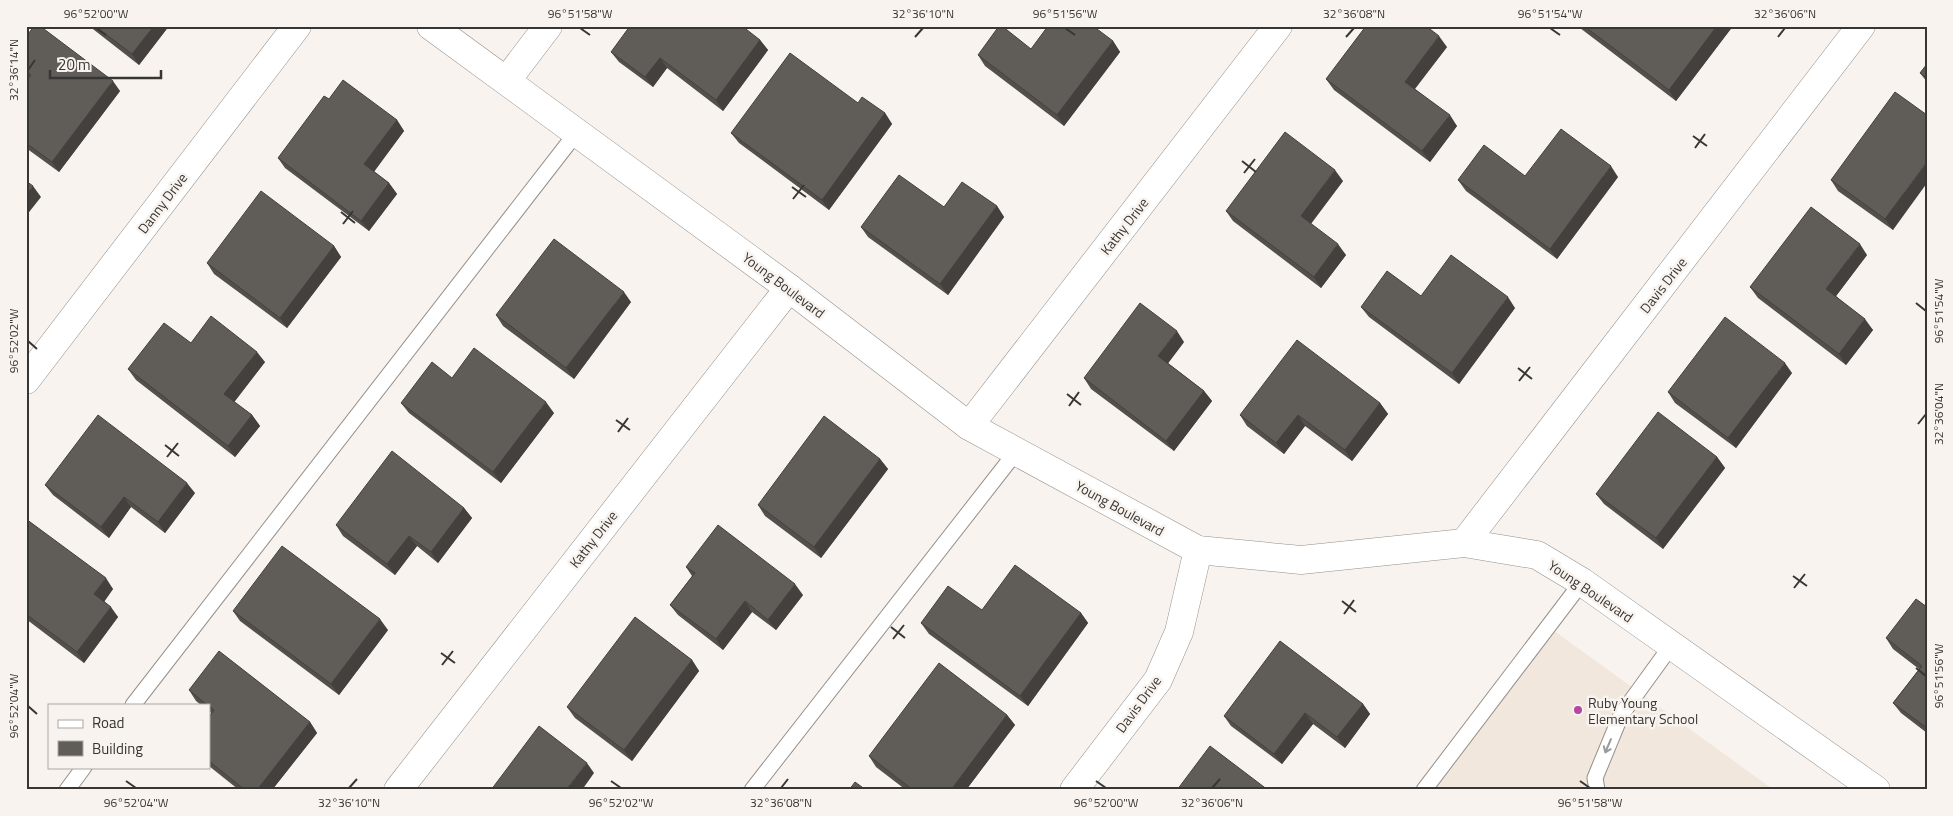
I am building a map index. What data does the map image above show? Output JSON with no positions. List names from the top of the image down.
{
  "streets": {
    "street": [
      "Danny Drive",
      "Kathy Drive",
      "Young Boulevard",
      "Davis Drive"
    ]
  },
  "crossings": [
    ["Kathy Drive", "Young Boulevard"],
    ["Young Boulevard", "Davis Drive"]
  ],
  "places": ["Ruby Young Elementary School"],
  "legend": ["Road", "Building"],
  "scale_bar": "20 m",
  "coordinates": [
    "96°52'00\"W",
    "96°51'58\"W",
    "32°36'10\"N",
    "96°51'56\"W",
    "32°36'08\"N",
    "96°51'54\"W",
    "32°36'06\"N",
    "32°36'14\"N",
    "96°52'02\"W",
    "32°36'04\"N",
    "96°52'04\"W"
  ]
}
